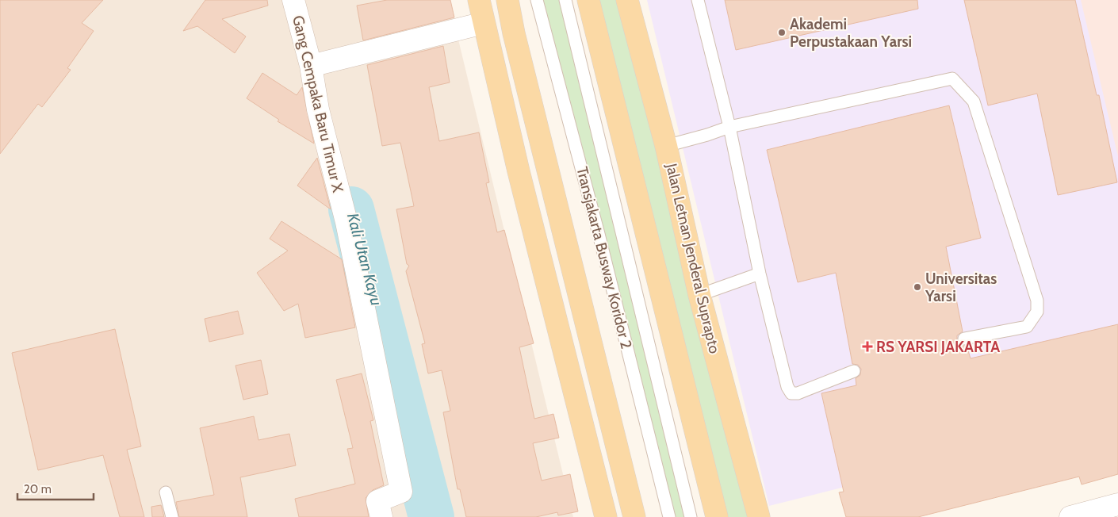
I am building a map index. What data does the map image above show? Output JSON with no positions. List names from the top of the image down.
{
  "streets": {
    "main road": ["Jalan Letnan Jenderal Suprapto"],
    "street": ["Gang Cempaka Baru Timur X"],
    "lane": ["Transjakarta Busway Koridor 2"]
  },
  "water": ["Kali Utan Kayu"],
  "places": {
    "other": ["Akademi Perpustakaan Yarsi", "Universitas Yarsi"],
    "health": ["RS YARSI JAKARTA"]
  },
  "scale_bar": "20 m"
}
